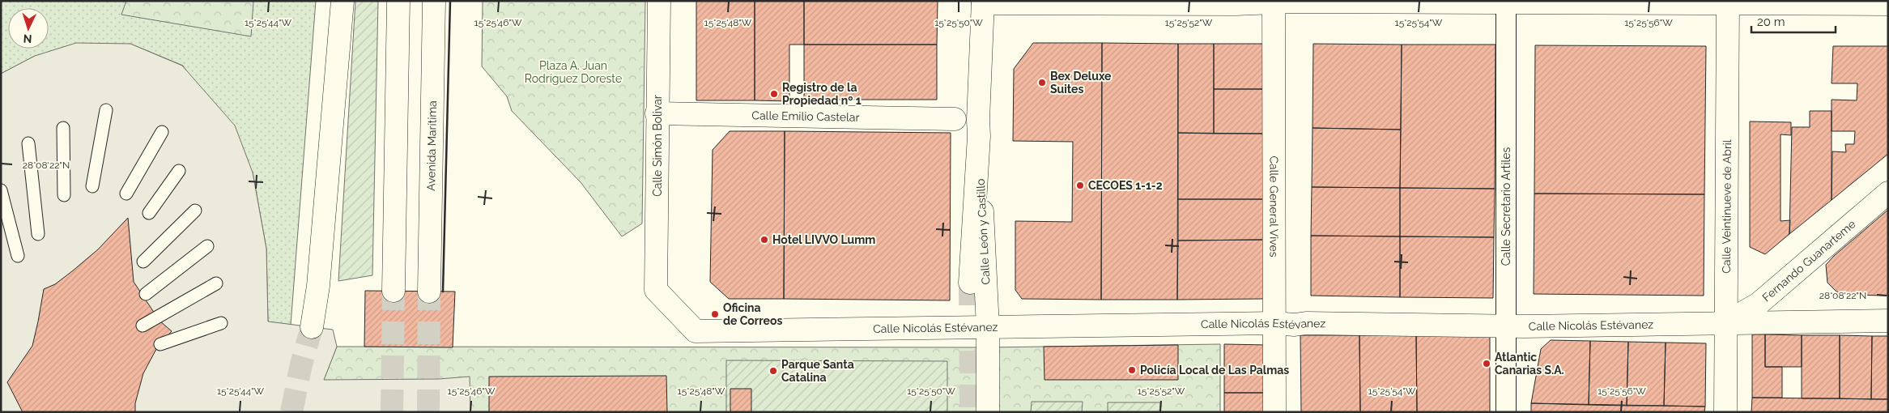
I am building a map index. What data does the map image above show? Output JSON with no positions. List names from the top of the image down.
{
  "streets": {
    "main road": [
      "Calle Emilio Castelar",
      "Avenida Marítima",
      "Calle Simón Bolivar",
      "Calle General Vives",
      "Calle Veintinueve de Abril",
      "Calle León y Castillo",
      "Fernando Guanarteme",
      "Calle Nicolás Estévanez"
    ],
    "street": ["Calle Secretario Artiles"]
  },
  "crossings": [
    ["Calle Emilio Castelar", "Calle Simón Bolivar"],
    ["Calle Simón Bolivar", "Calle Nicolás Estévanez"],
    ["Calle General Vives", "Calle Nicolás Estévanez"],
    ["Calle Secretario Artiles", "Calle Nicolás Estévanez"],
    ["Calle Veintinueve de Abril", "Fernando Guanarteme"],
    ["Calle Veintinueve de Abril", "Calle Nicolás Estévanez"],
    ["Calle León y Castillo", "Calle Nicolás Estévanez"],
    ["Fernando Guanarteme", "Calle Nicolás Estévanez"]
  ],
  "parks": ["Plaza A. Juan Rodríguez Doreste"],
  "places": [
    "Bex Deluxe Suites",
    "Registro de la Propiedad nº 1",
    "CECOES 1-1-2",
    "Hotel LIVVO Lumm",
    "Oficina de Correos",
    "Atlantic Canarias S.A.",
    "Policía Local de Las Palmas",
    "Parque Santa Catalina"
  ],
  "scale_bar": "20 m",
  "north": "bottom",
  "coordinates": [
    "15°25'44\"W",
    "15°25'46\"W",
    "15°25'48\"W",
    "15°25'50\"W",
    "15°25'52\"W",
    "15°25'54\"W",
    "15°25'56\"W",
    "28°08'22\"N"
  ]
}
